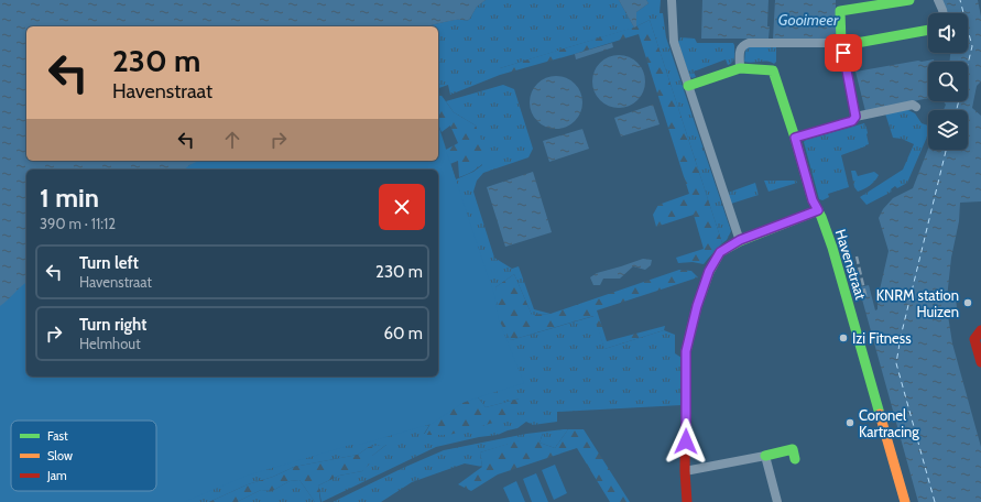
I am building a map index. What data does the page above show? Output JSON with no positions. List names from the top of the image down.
{
  "streets": {
    "street": ["Havenstraat"]
  },
  "water": ["Gooimeer"],
  "places": ["KNRM station Huizen", "Izi Fitness", "Coronel Kartracing"],
  "legend": ["Fast", "Slow", "Jam"],
  "page": {
    "turn": ["230 m", "Havenstraat"],
    "heading": ["1 min", "390 m · 11:12"],
    "list": [
      {
        "name": "Turn left",
        "note": "Havenstraat",
        "value": "230 m"
      },
      {
        "name": "Turn right",
        "note": "Helmhout",
        "value": "60 m"
      }
    ]
  }
}
